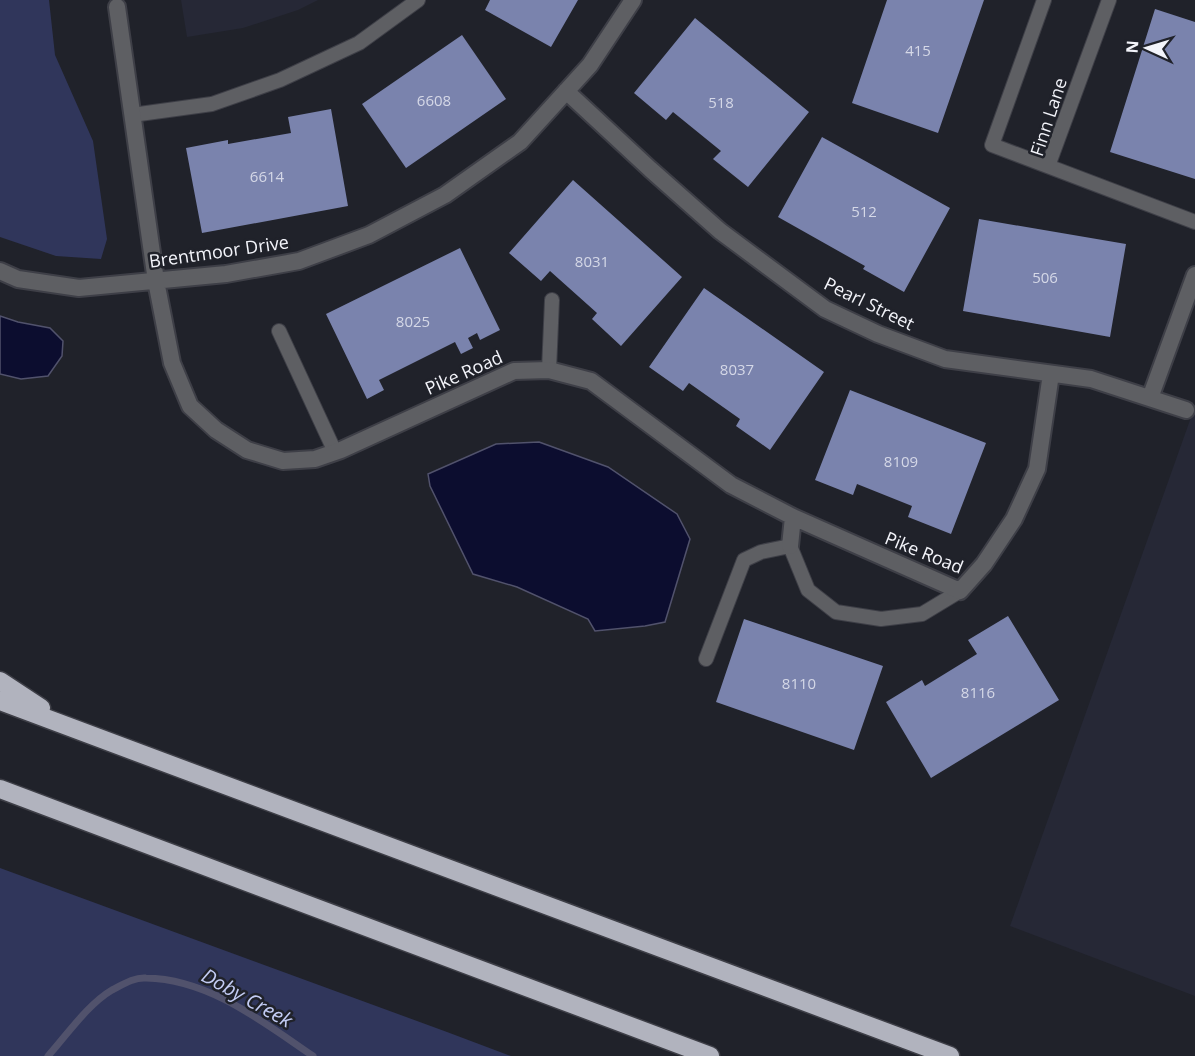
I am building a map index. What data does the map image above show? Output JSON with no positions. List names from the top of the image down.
{
  "streets": {
    "street": ["Brentmoor Drive", "Pearl Street", "Pike Road"],
    "lane": ["Finn Lane"]
  },
  "crossings": [
    ["Brentmoor Drive", "Pearl Street"],
    ["Brentmoor Drive", "Pike Road"],
    ["Pearl Street", "Pike Road"]
  ],
  "water": ["Doby Creek"],
  "house_numbers": [
    "415",
    "6608",
    "518",
    "6614",
    "512",
    "8031",
    "506",
    "8025",
    "8037",
    "8109",
    "8110",
    "8116"
  ],
  "north": "left"
}
